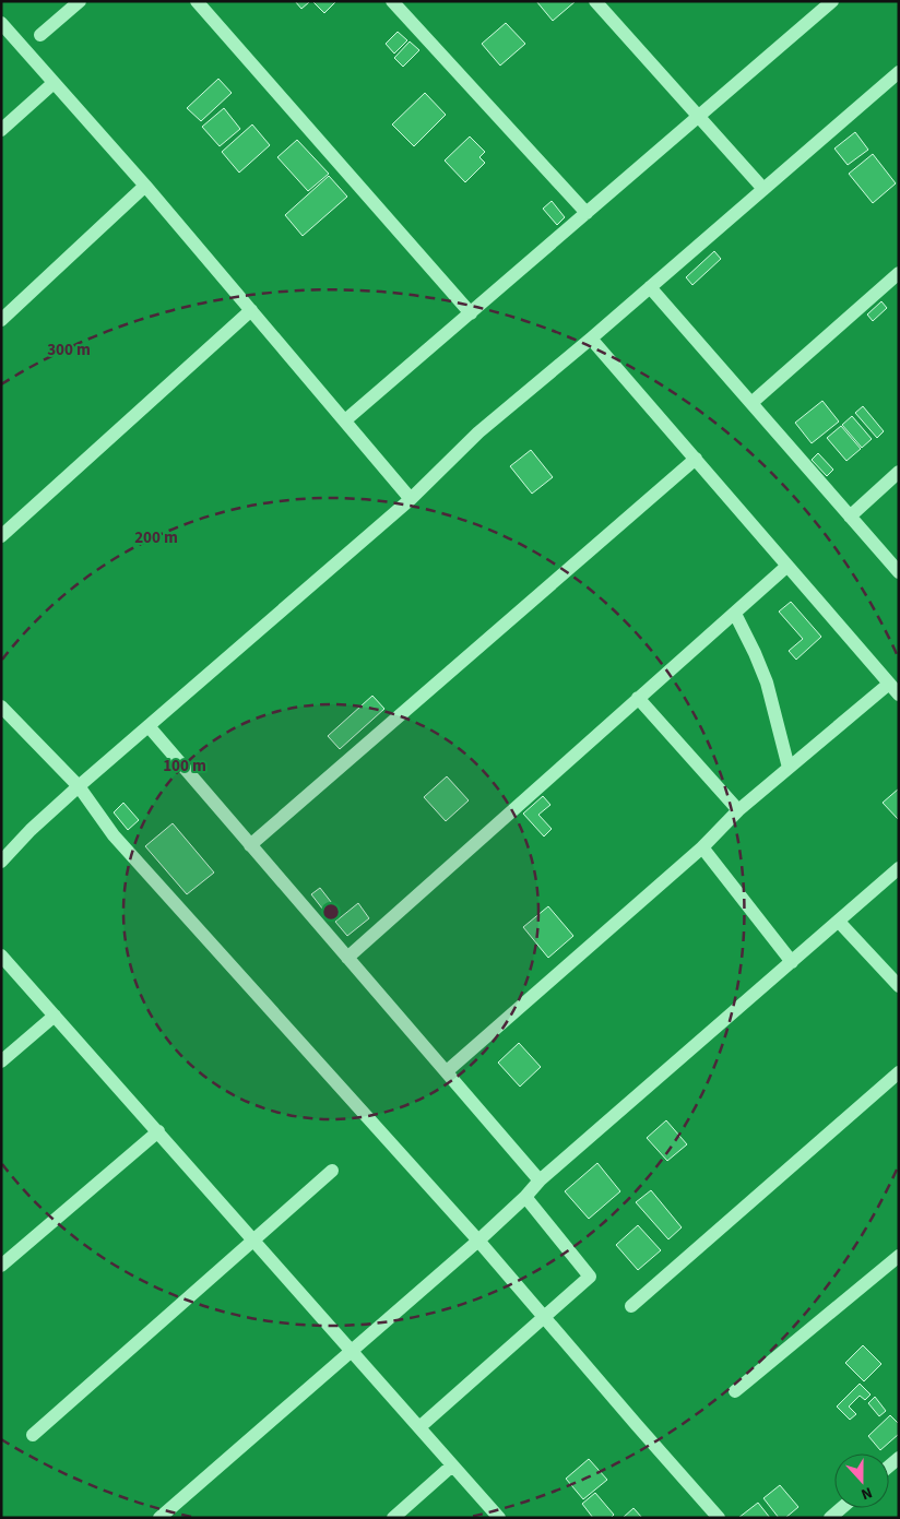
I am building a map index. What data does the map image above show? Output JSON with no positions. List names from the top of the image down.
{
  "north": "bottom",
  "rings": ["300 m", "200 m", "100 m"]
}
